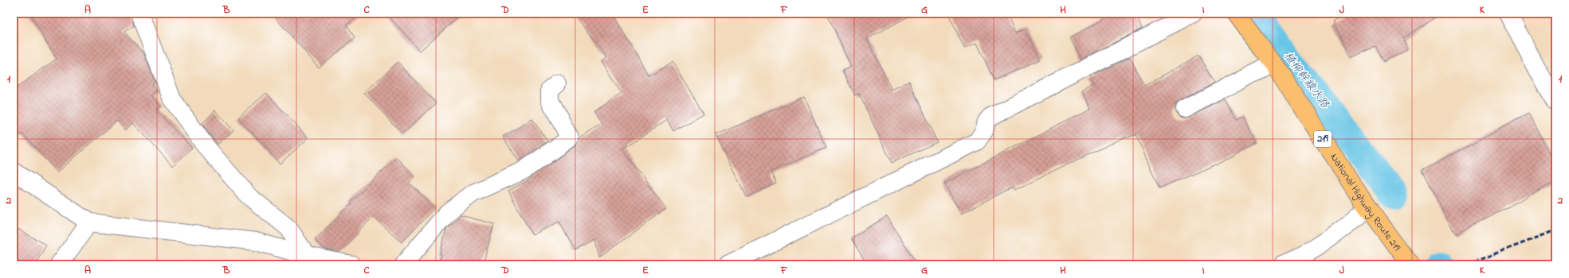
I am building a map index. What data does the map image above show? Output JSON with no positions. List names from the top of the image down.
{
  "streets": {
    "highway": ["219", "National Highway Route 219"]
  },
  "water": ["植柳幹線水路"],
  "grid": {
    "columns": [
      "A",
      "B",
      "C",
      "D",
      "E",
      "F",
      "G",
      "H",
      "I",
      "J",
      "K"
    ],
    "rows": ["1", "2"]
  }
}
